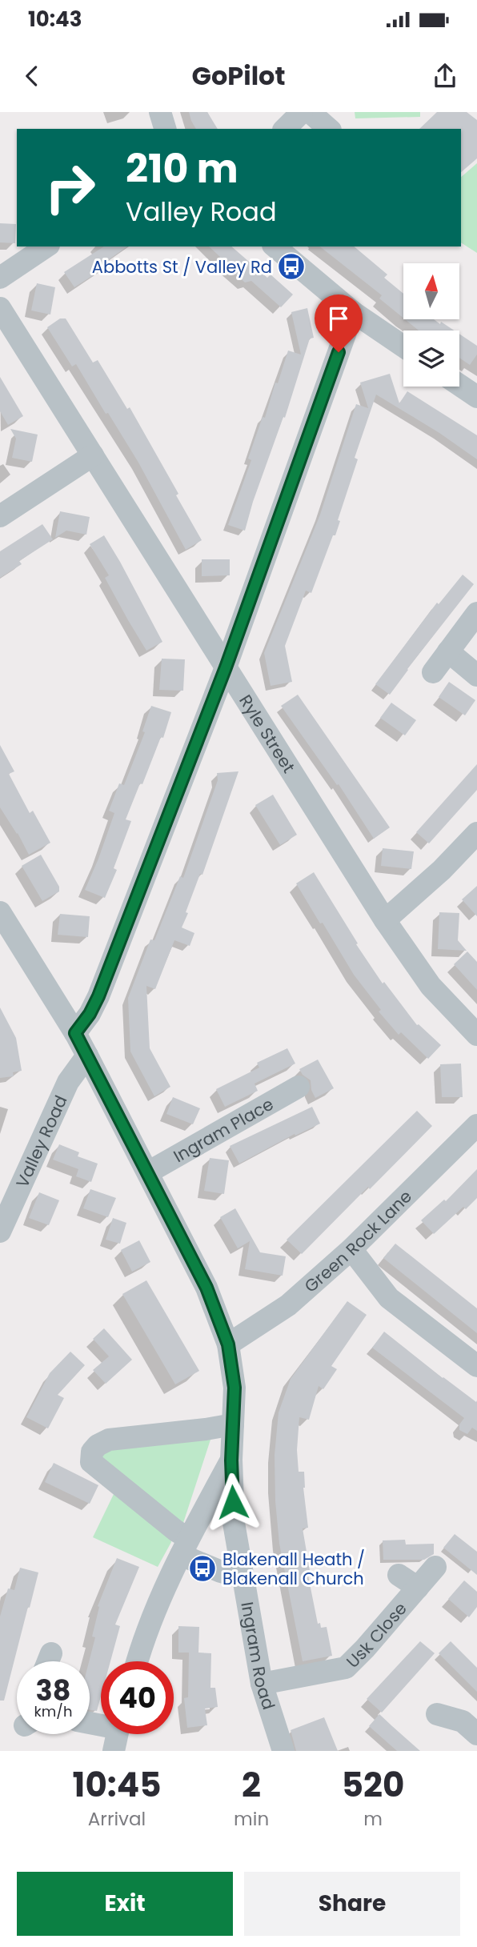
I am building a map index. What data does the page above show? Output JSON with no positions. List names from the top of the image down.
{
  "streets": {
    "street": [
      "Ryle Street",
      "Ingram Place",
      "Valley Road",
      "Green Rock Lane",
      "Usk Close",
      "Ingram Road"
    ]
  },
  "crossings": [
    ["Ingram Place", "Ingram Road"],
    ["Valley Road", "Ingram Road"],
    ["Green Rock Lane", "Ingram Road"],
    ["Usk Close", "Ingram Road"]
  ],
  "places": {
    "bus stop": ["Abbotts St / Valley Rd", "Blakenall Heath / Blakenall Church"]
  },
  "north": "top",
  "page": {
    "status": "10:43",
    "header": "GoPilot",
    "turn": ["210 m", "Valley Road"],
    "speed": "38 km/h",
    "limit": "40",
    "eta": [
      "10:45",
      "Arrival",
      "2",
      "min",
      "520",
      "m"
    ],
    "buttons": ["Exit", "Share"]
  }
}
